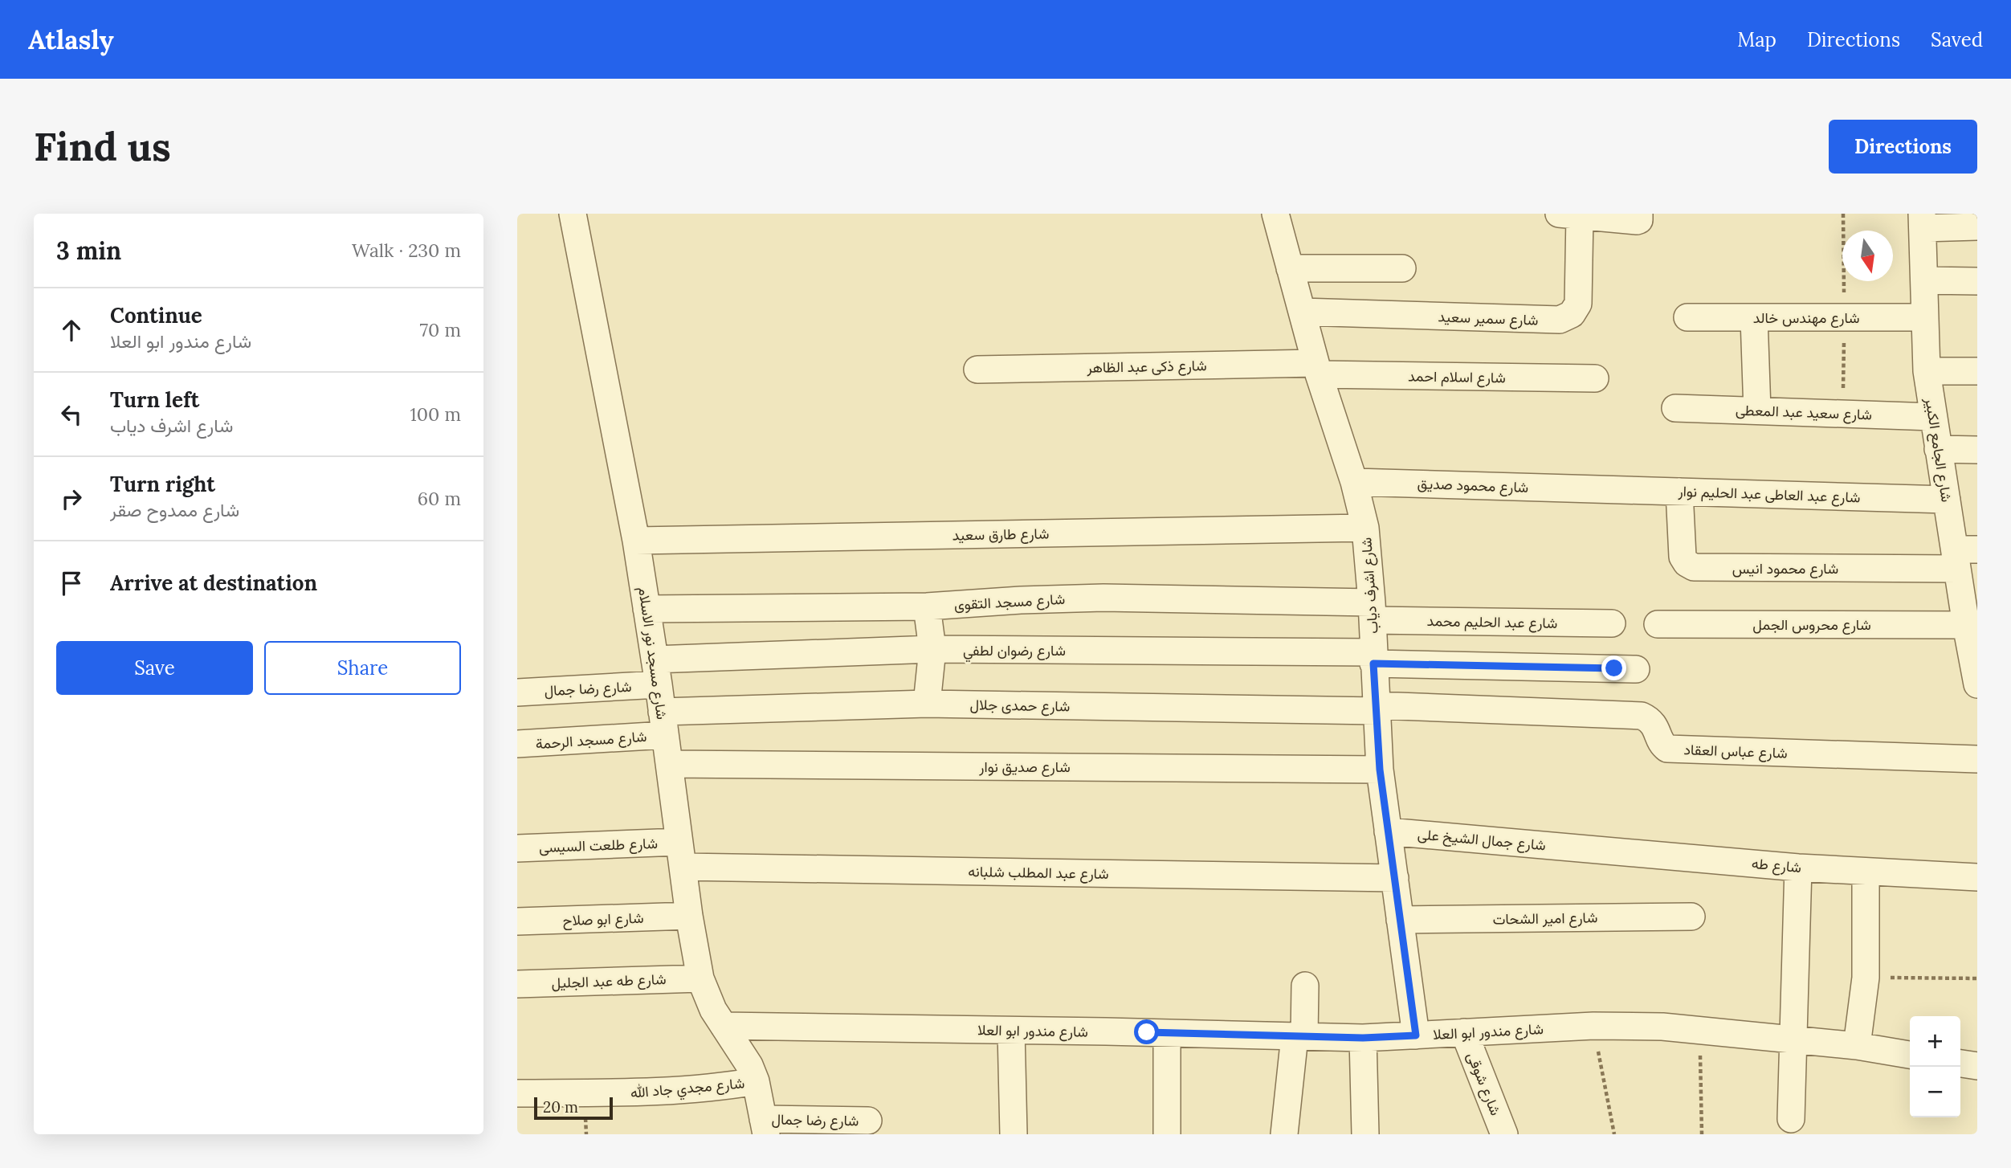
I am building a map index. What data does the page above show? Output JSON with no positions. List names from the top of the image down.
{
  "streets": {
    "street": [
      "شارع مهندس خالد",
      "شارع سمير سعيد",
      "شارع ذكى عبد الظاهر",
      "شارع اسلام احمد",
      "شارع سعيد عبد المعطى",
      "شارع الجامع الكبير",
      "شارع محمود صديق",
      "شارع عبد العاطى عبد الحليم نوار",
      "شارع طارق سعيد",
      "شارع محمود انيس",
      "شارع اشرف دياب",
      "شارع مسجد التقوى",
      "شارع عبد الحليم محمد",
      "شارع محروس الجمل",
      "شارع رضوان لطفي",
      "شارع مسجد نور الاسلام",
      "شارع رضا جمال",
      "شارع حمدى جلال",
      "شارع مسجد الرحمة",
      "شارع عباس العقاد",
      "شارع صديق نوار",
      "شارع جمال الشيخ على",
      "شارع طلعت السيسى",
      "شارع طه",
      "شارع عبد المطلب شلبانه",
      "شارع امير الشحات",
      "شارع ابو صلاح",
      "شارع طه عبد الجليل",
      "شارع مندور ابو العلا",
      "شارع شوقى",
      "شارع مجدي جاد الله"
    ]
  },
  "crossings": [
    ["شارع مهندس خالد", "شارع الجامع الكبير"],
    ["شارع سمير سعيد", "شارع اشرف دياب"],
    ["شارع ذكى عبد الظاهر", "شارع اسلام احمد"],
    ["شارع ذكى عبد الظاهر", "شارع اشرف دياب"],
    ["شارع اسلام احمد", "شارع اشرف دياب"],
    ["شارع سعيد عبد المعطى", "شارع الجامع الكبير"],
    ["شارع الجامع الكبير", "شارع عبد العاطى عبد الحليم نوار"],
    ["شارع الجامع الكبير", "شارع محمود انيس"],
    ["شارع الجامع الكبير", "شارع محروس الجمل"],
    ["شارع محمود صديق", "شارع عبد العاطى عبد الحليم نوار"],
    ["شارع محمود صديق", "شارع اشرف دياب"],
    ["شارع عبد العاطى عبد الحليم نوار", "شارع محمود انيس"],
    ["شارع طارق سعيد", "شارع اشرف دياب"],
    ["شارع طارق سعيد", "شارع مسجد نور الاسلام"],
    ["شارع اشرف دياب", "شارع مسجد التقوى"],
    ["شارع اشرف دياب", "شارع عبد الحليم محمد"],
    ["شارع اشرف دياب", "شارع رضوان لطفي"],
    ["شارع اشرف دياب", "شارع حمدى جلال"],
    ["شارع اشرف دياب", "شارع عباس العقاد"],
    ["شارع اشرف دياب", "شارع صديق نوار"],
    ["شارع اشرف دياب", "شارع جمال الشيخ على"],
    ["شارع اشرف دياب", "شارع عبد المطلب شلبانه"],
    ["شارع اشرف دياب", "شارع امير الشحات"],
    ["شارع اشرف دياب", "شارع مندور ابو العلا"],
    ["شارع مسجد التقوى", "شارع عبد الحليم محمد"],
    ["شارع مسجد التقوى", "شارع مسجد نور الاسلام"],
    ["شارع رضوان لطفي", "شارع مسجد نور الاسلام"],
    ["شارع رضوان لطفي", "شارع رضا جمال"],
    ["شارع مسجد نور الاسلام", "شارع رضا جمال"],
    ["شارع مسجد نور الاسلام", "شارع حمدى جلال"],
    ["شارع مسجد نور الاسلام", "شارع مسجد الرحمة"],
    ["شارع مسجد نور الاسلام", "شارع صديق نوار"],
    ["شارع مسجد نور الاسلام", "شارع طلعت السيسى"],
    ["شارع مسجد نور الاسلام", "شارع عبد المطلب شلبانه"],
    ["شارع مسجد نور الاسلام", "شارع ابو صلاح"],
    ["شارع مسجد نور الاسلام", "شارع طه عبد الجليل"],
    ["شارع مسجد نور الاسلام", "شارع مندور ابو العلا"],
    ["شارع مسجد نور الاسلام", "شارع مجدي جاد الله"],
    ["شارع حمدى جلال", "شارع مسجد الرحمة"],
    ["شارع حمدى جلال", "شارع عباس العقاد"],
    ["شارع جمال الشيخ على", "شارع طه"],
    ["شارع طلعت السيسى", "شارع عبد المطلب شلبانه"],
    ["شارع مندور ابو العلا", "شارع شوقى"]
  ],
  "scale_bar": "20 m",
  "north": "bottom",
  "page": {
    "header": "Atlasly",
    "nav": ["Map", "Directions", "Saved"],
    "buttons": [
      "Directions",
      ["Save", "Share"]
    ],
    "title": "Find us",
    "heading": ["3 min", "Walk · 230 m"],
    "list": [
      ["Continue", "شارع مندور ابو العلا", "70 m"],
      ["Turn left", "شارع اشرف دياب", "100 m"],
      ["Turn right", "شارع ممدوح صقر", "60 m"],
      "Arrive at destination"
    ],
    "map_buttons": ["+", "−"],
    "scale": "20 m"
  }
}
